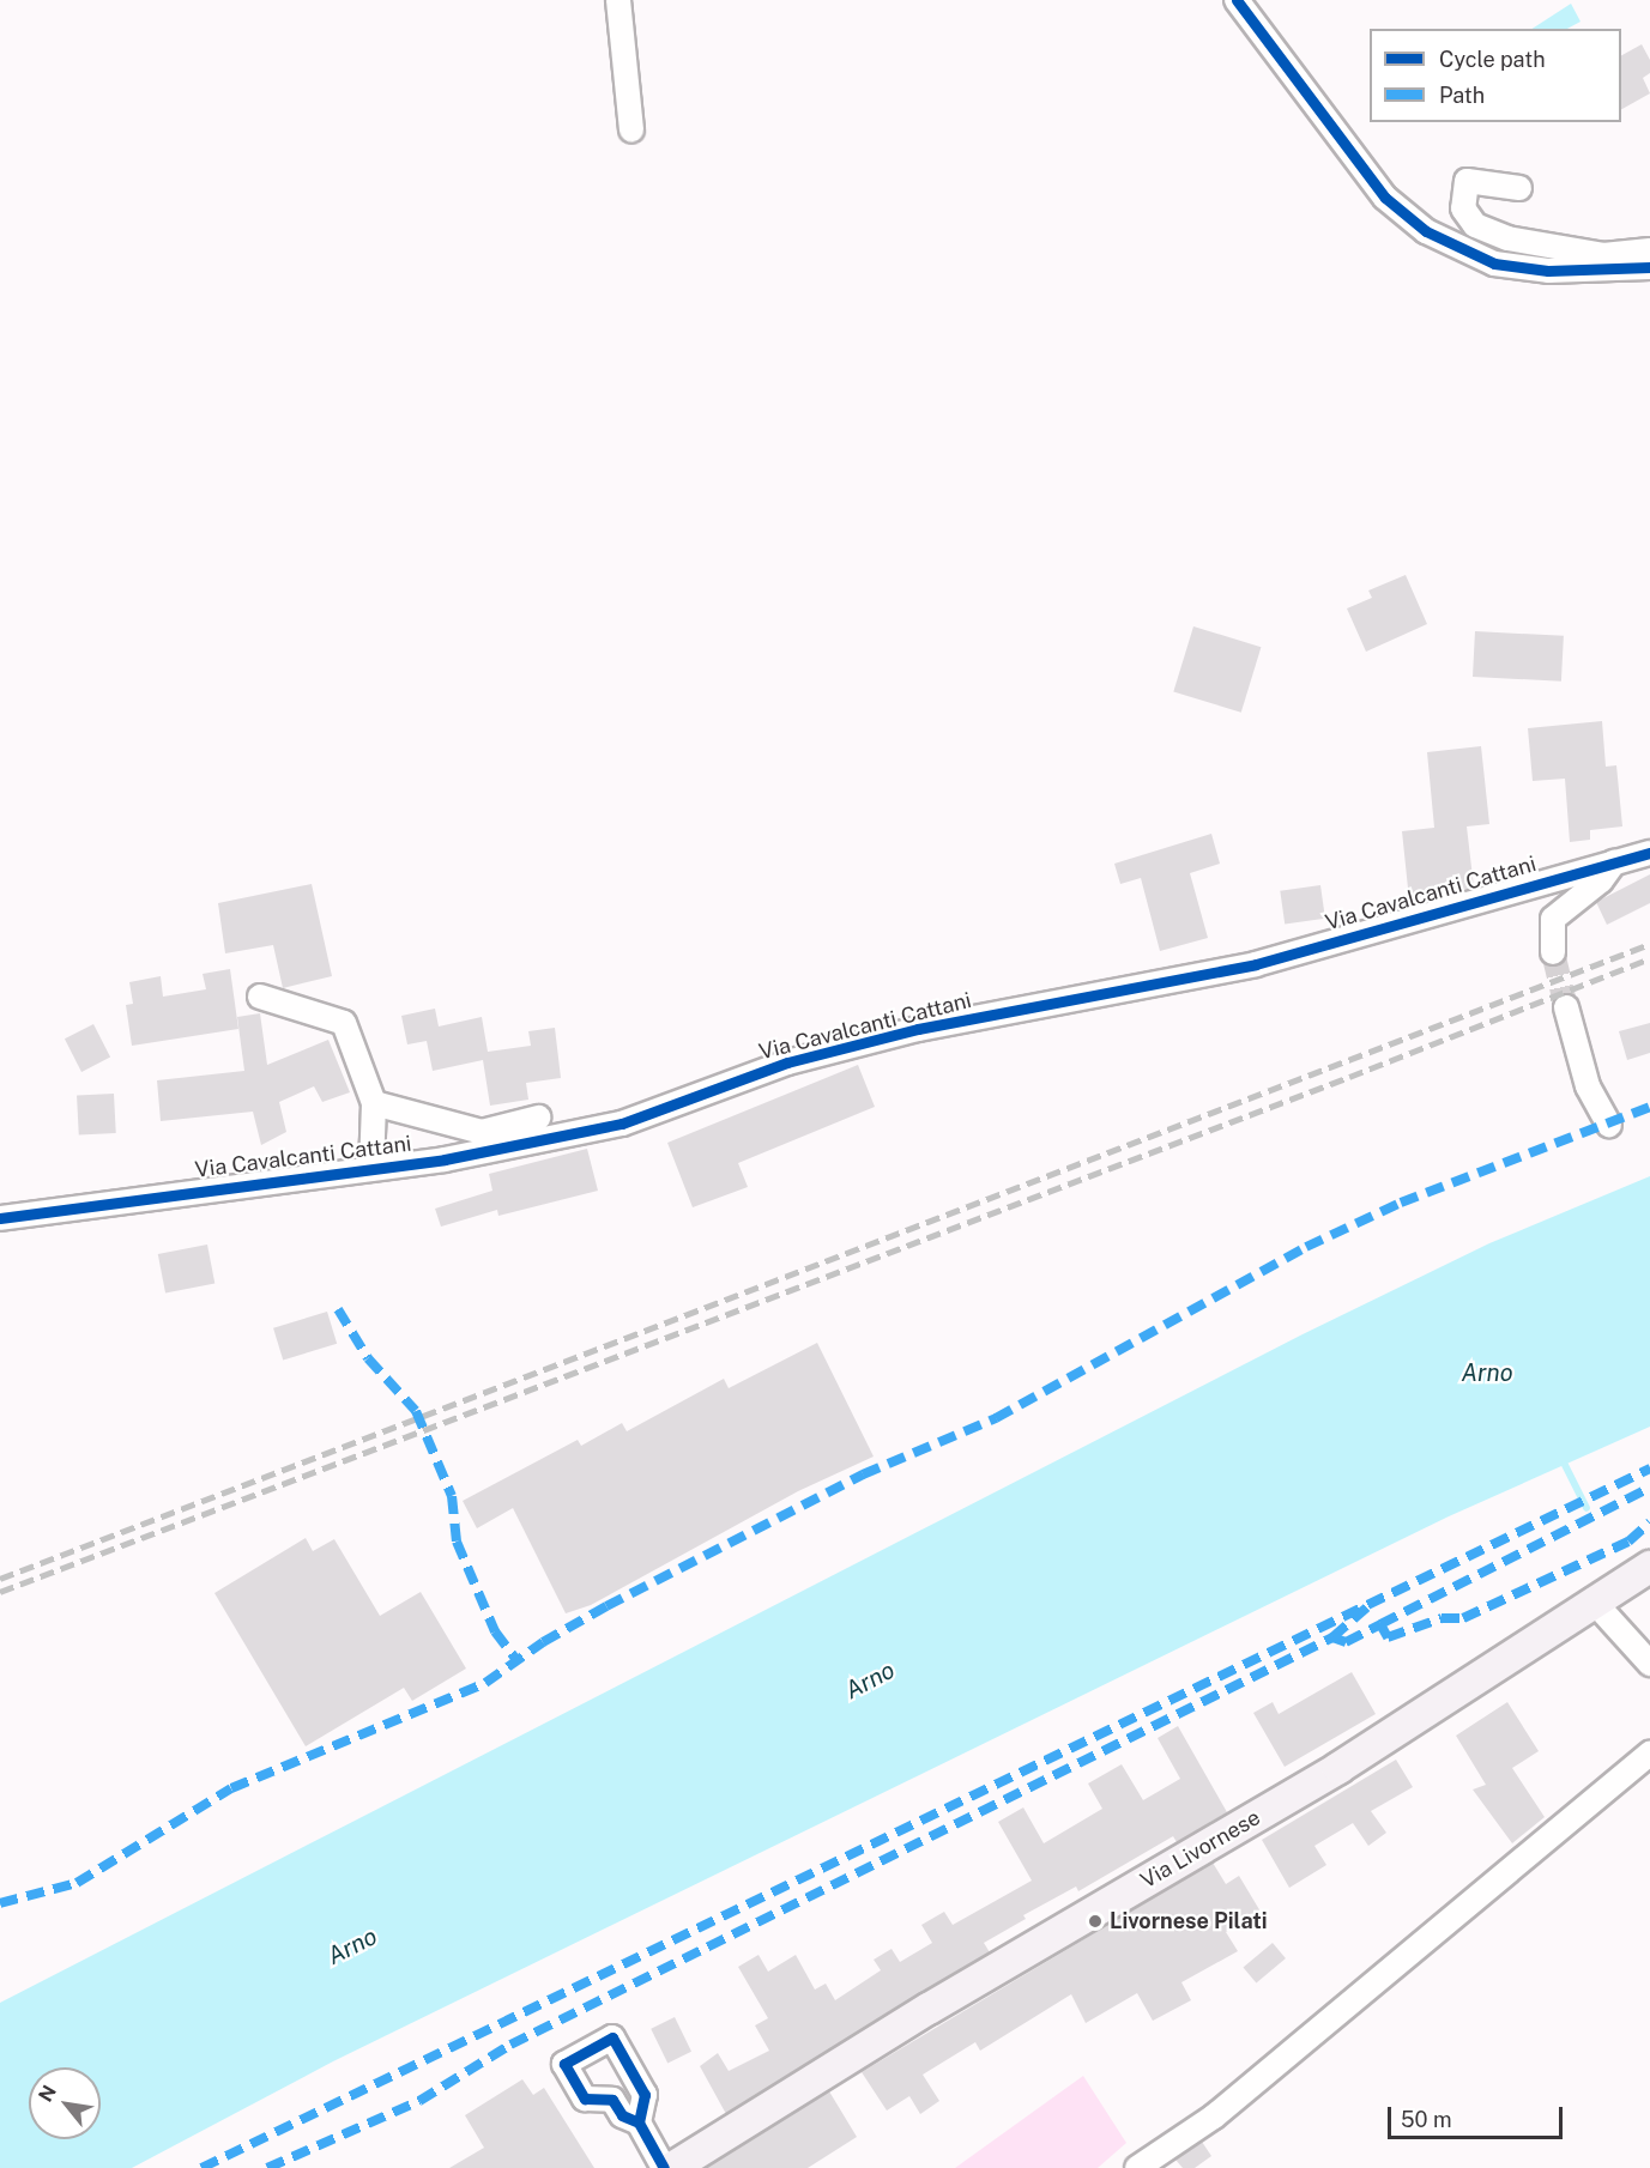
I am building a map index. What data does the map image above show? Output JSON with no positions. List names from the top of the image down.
{
  "streets": {
    "main road": ["Via Livornese"],
    "street": ["Via Cavalcanti Cattani"]
  },
  "water": ["Arno"],
  "places": ["Livornese Pilati"],
  "legend": ["Cycle path", "Path"],
  "scale_bar": "50 m",
  "north": "top left"
}
